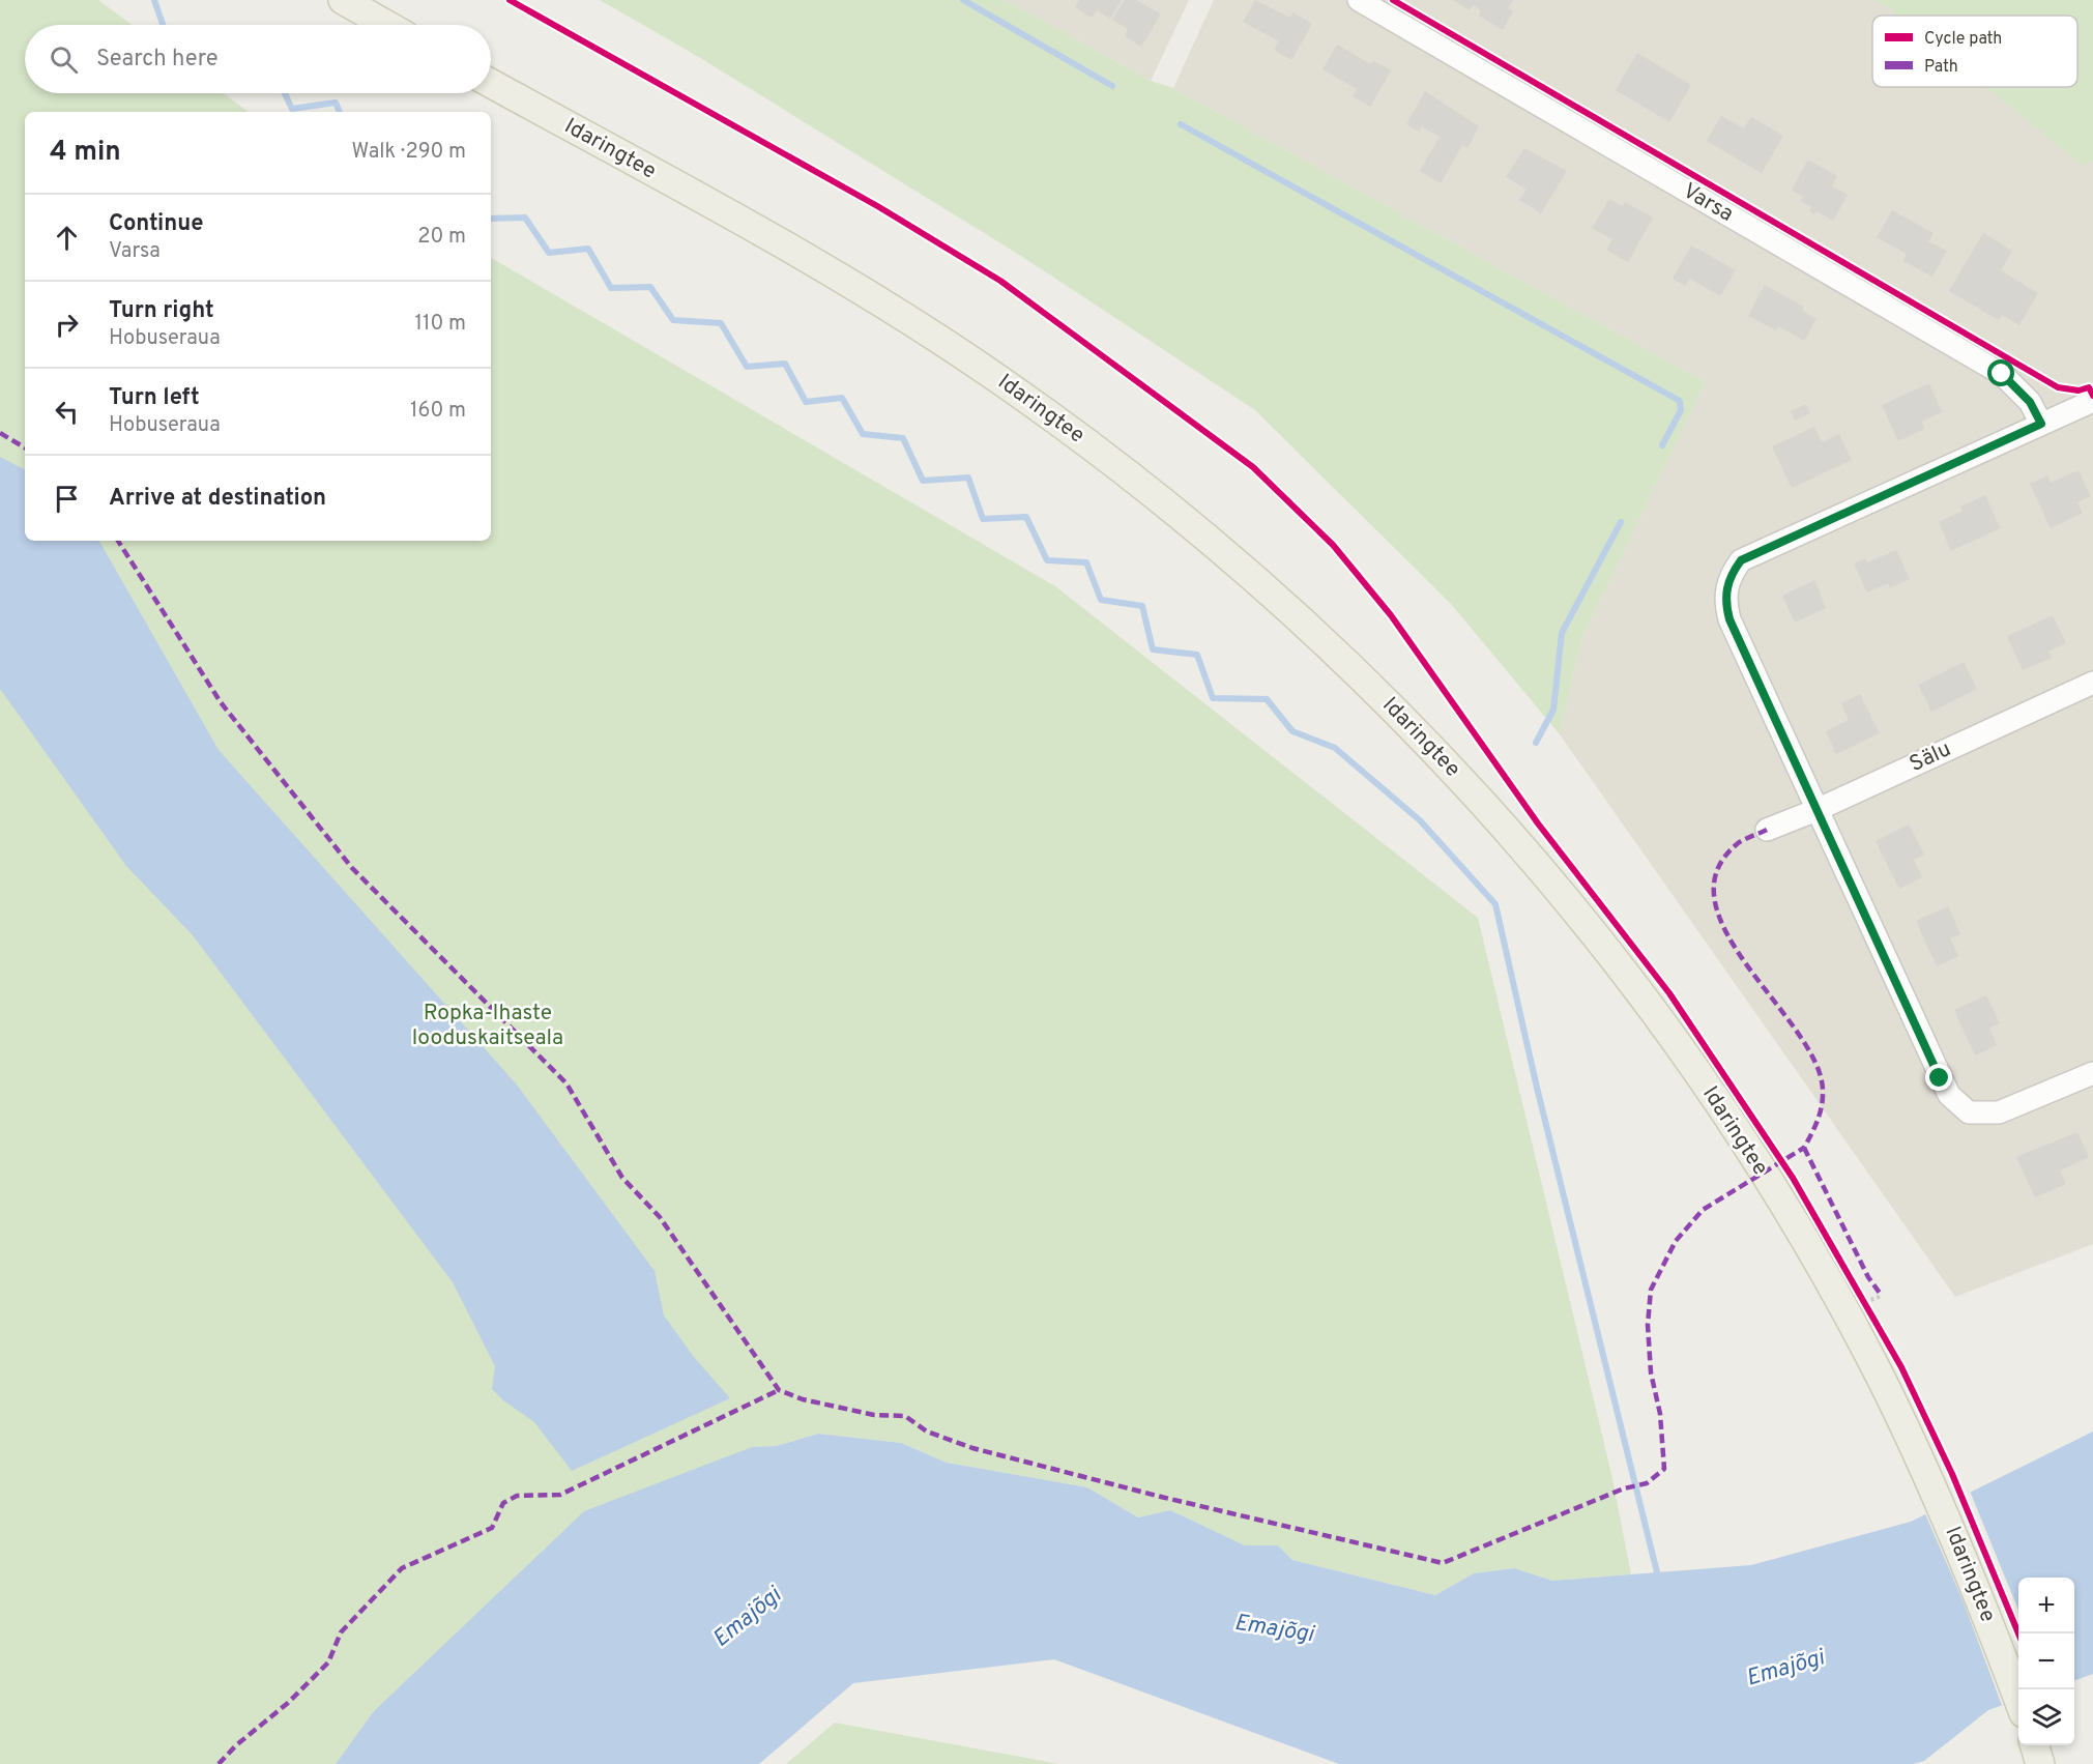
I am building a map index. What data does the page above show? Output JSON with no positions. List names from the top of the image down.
{
  "streets": {
    "main road": ["Idaringtee"],
    "street": ["Varsa", "Sälu"]
  },
  "water": ["Emajõgi"],
  "parks": ["Ropka-Ihaste looduskaitseala"],
  "legend": ["Cycle path", "Path"],
  "page": {
    "search": "Search here",
    "heading": ["4 min", "Walk · 290 m"],
    "list": [
      ["Continue", "Varsa", "20 m"],
      ["Turn right", "Hobuseraua", "110 m"],
      ["Turn left", "Hobuseraua", "160 m"],
      "Arrive at destination"
    ],
    "map_buttons": ["+", "−"]
  }
}
